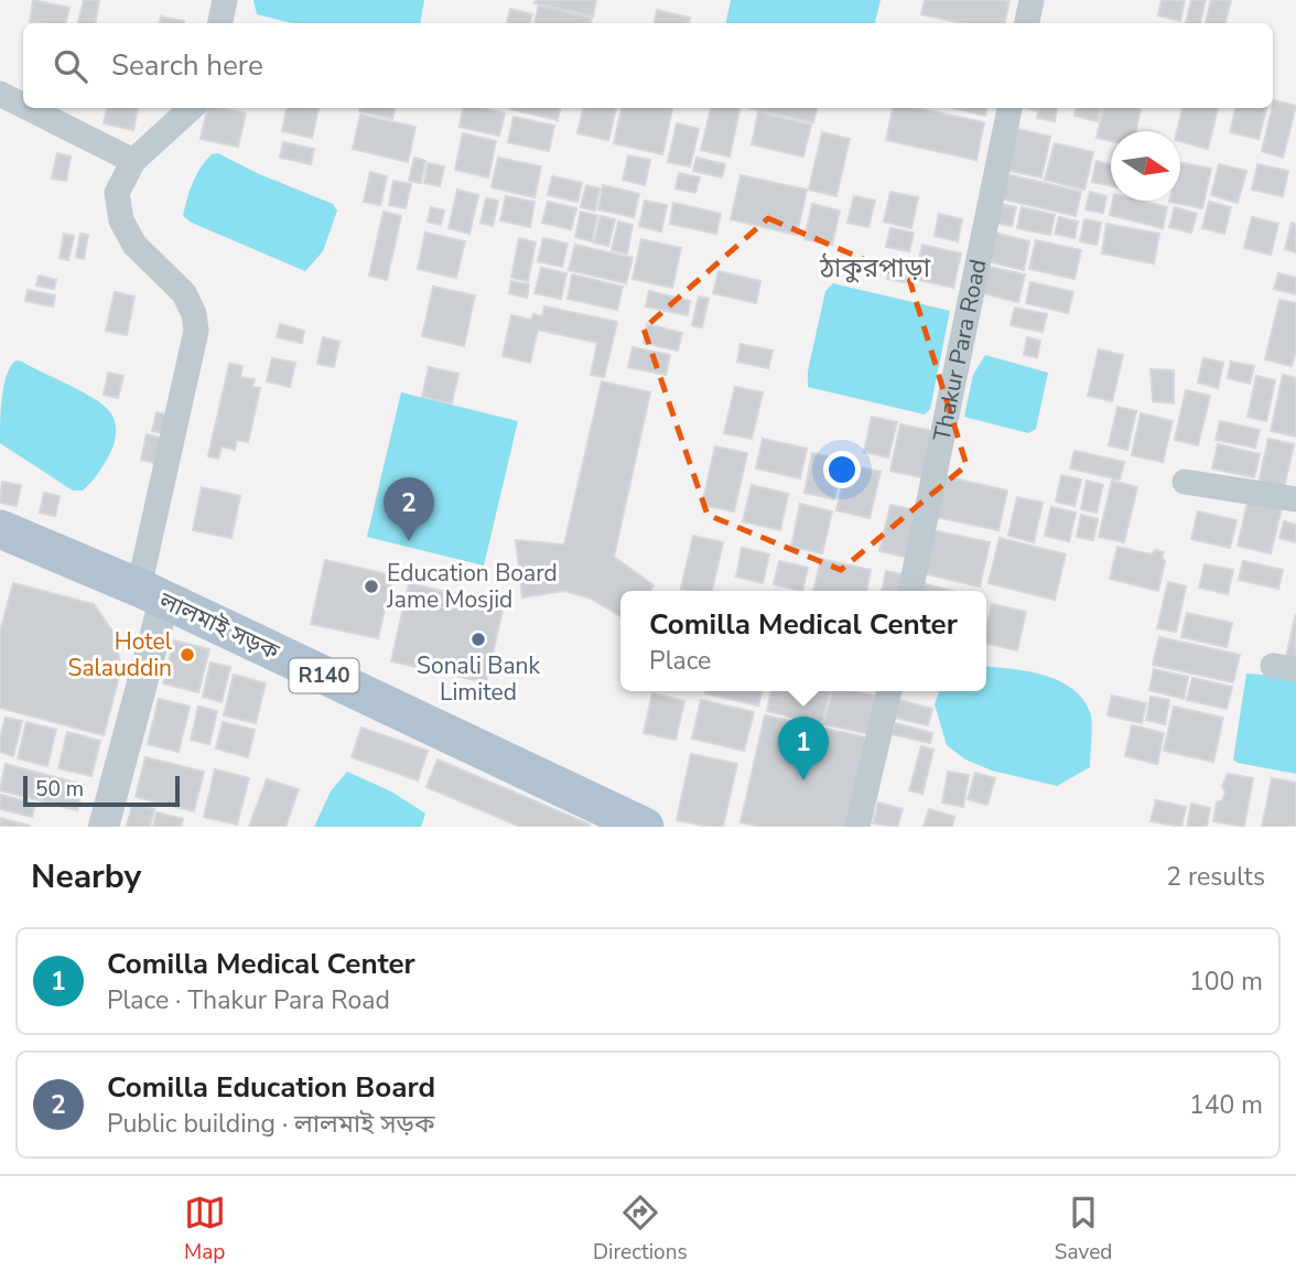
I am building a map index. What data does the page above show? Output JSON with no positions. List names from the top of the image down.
{
  "streets": {
    "main road": ["লালমাই সড়ক", "R140"],
    "street": ["Thakur Para Road"]
  },
  "districts": ["ঠাকুরপাড়া"],
  "places": ["Education Board Jame Mosjid", "Sonali Bank Limited", "Hotel Salauddin"],
  "scale_bar": "50 m",
  "north": "right",
  "page": {
    "search": "Search here",
    "pins": ["2", "1"],
    "popup": ["Comilla Medical Center", "Place"],
    "scale": "50 m",
    "heading": ["Nearby", "2 results"],
    "list": [
      {
        "mark": "1",
        "name": "Comilla Medical Center",
        "note": "Place · Thakur Para Road",
        "value": "100 m"
      },
      {
        "mark": "2",
        "name": "Comilla Education Board",
        "note": "Public building · লালমাই সড়ক",
        "value": "140 m"
      }
    ],
    "nav": ["Map", "Directions", "Saved"]
  }
}
